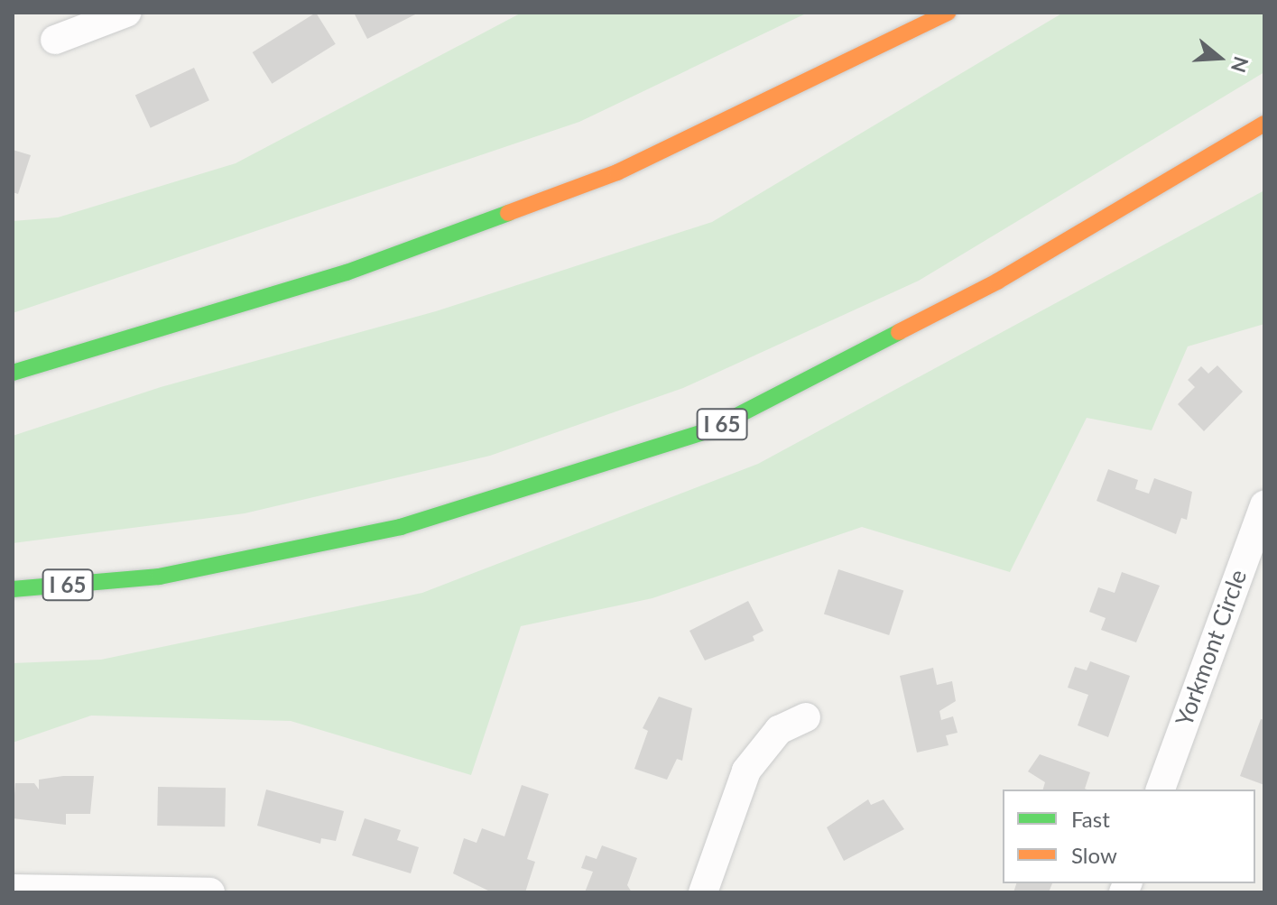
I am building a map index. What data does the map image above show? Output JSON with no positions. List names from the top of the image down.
{
  "streets": {
    "highway": ["I 65"],
    "street": ["Yorkmont Circle"]
  },
  "legend": ["Fast", "Slow"],
  "north": "right"
}
